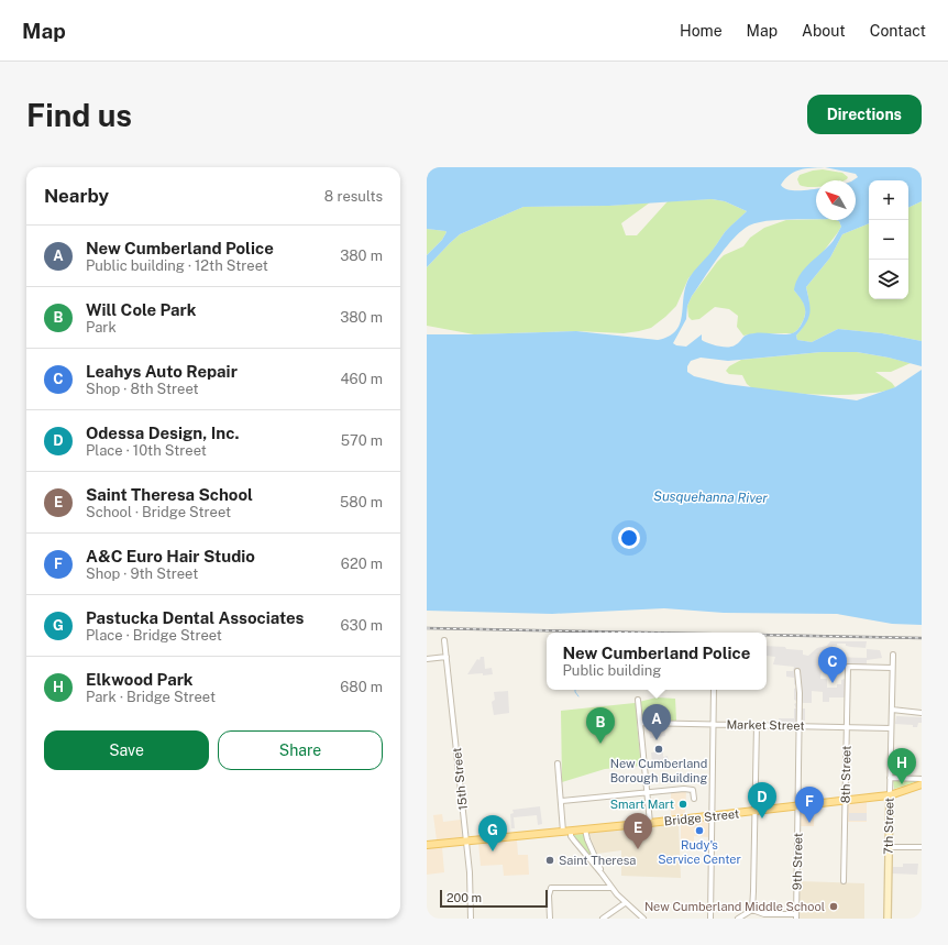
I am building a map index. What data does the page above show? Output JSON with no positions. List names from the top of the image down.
{
  "streets": {
    "main road": ["Bridge Street", "7th Street"],
    "street": [
      "Market Street",
      "8th Street",
      "15th Street",
      "9th Street"
    ]
  },
  "crossings": [
    ["Market Street", "8th Street"],
    ["Market Street", "7th Street"],
    ["Market Street", "9th Street"],
    ["8th Street", "Bridge Street"],
    ["8th Street", "7th Street"],
    ["15th Street", "Bridge Street"],
    ["Bridge Street", "7th Street"],
    ["Bridge Street", "9th Street"]
  ],
  "water": ["Susquehanna River"],
  "places": [
    "New Cumberland Borough Building",
    "Smart Mart",
    "Rudy's Service Center",
    "Saint Theresa",
    "New Cumberland Middle School"
  ],
  "scale_bar": "200 m",
  "north": "top left",
  "page": {
    "header": "Map",
    "nav": [
      "Home",
      "Map",
      "About",
      "Contact"
    ],
    "buttons": [
      "Directions",
      ["Save", "Share"]
    ],
    "title": "Find us",
    "heading": ["Nearby", "8 results"],
    "map_buttons": ["+", "−"],
    "list": [
      {
        "mark": "A",
        "name": "New Cumberland Police",
        "note": "Public building · 12th Street",
        "value": "380 m"
      },
      {
        "mark": "B",
        "name": "Will Cole Park",
        "note": "Park",
        "value": "380 m"
      },
      {
        "mark": "C",
        "name": "Leahys Auto Repair",
        "note": "Shop · 8th Street",
        "value": "460 m"
      },
      {
        "mark": "D",
        "name": "Odessa Design, Inc.",
        "note": "Place · 10th Street",
        "value": "570 m"
      },
      {
        "mark": "E",
        "name": "Saint Theresa School",
        "note": "School · Bridge Street",
        "value": "580 m"
      },
      {
        "mark": "F",
        "name": "A&C Euro Hair Studio",
        "note": "Shop · 9th Street",
        "value": "620 m"
      },
      {
        "mark": "G",
        "name": "Pastucka Dental Associates",
        "note": "Place · Bridge Street",
        "value": "630 m"
      },
      {
        "mark": "H",
        "name": "Elkwood Park",
        "note": "Park · Bridge Street",
        "value": "680 m"
      }
    ],
    "popup": ["New Cumberland Police", "Public building"],
    "pins": [
      "C",
      "A",
      "B",
      "H",
      "D",
      "F",
      "E",
      "G"
    ],
    "scale": "200 m"
  }
}
